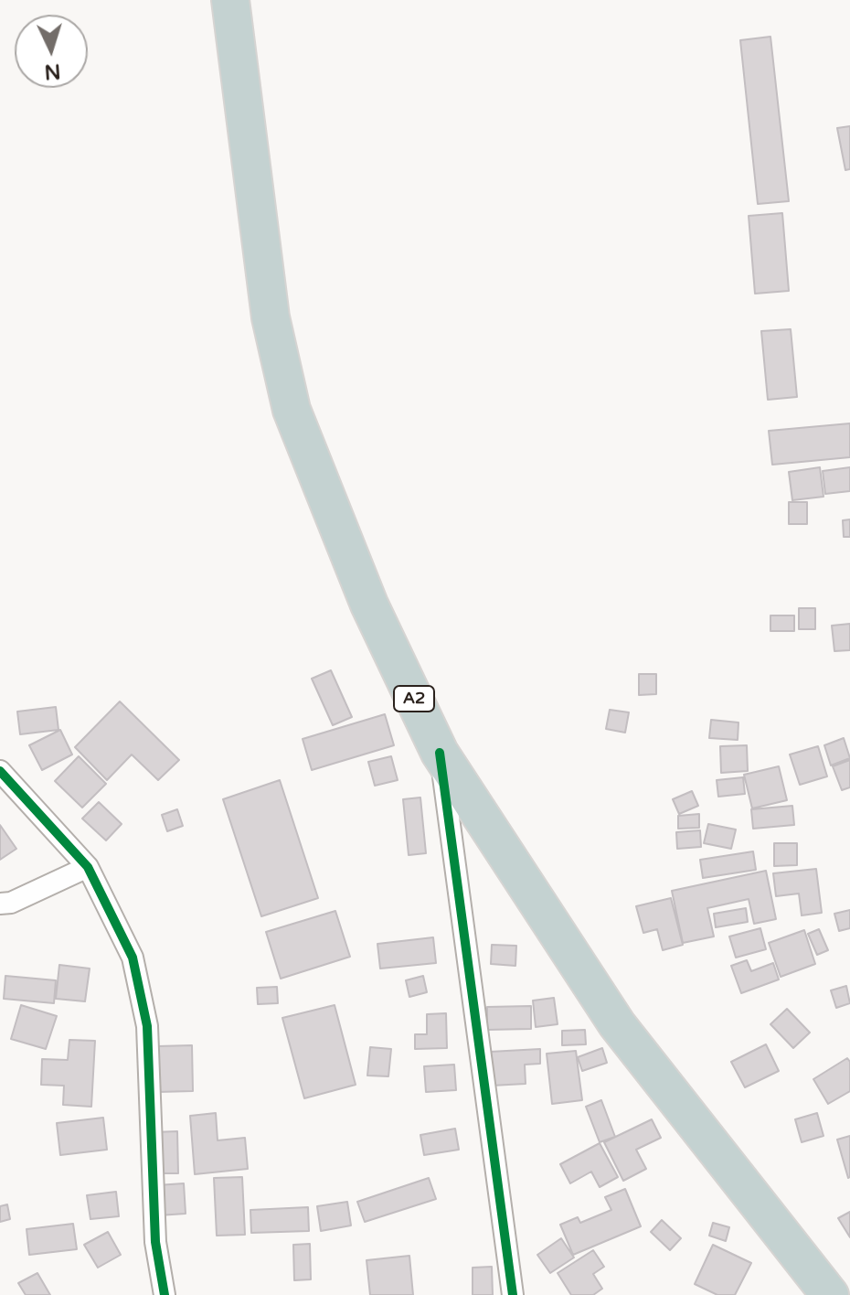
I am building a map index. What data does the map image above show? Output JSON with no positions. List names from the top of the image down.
{
  "streets": {
    "highway": ["A2"]
  },
  "north": "bottom"
}
